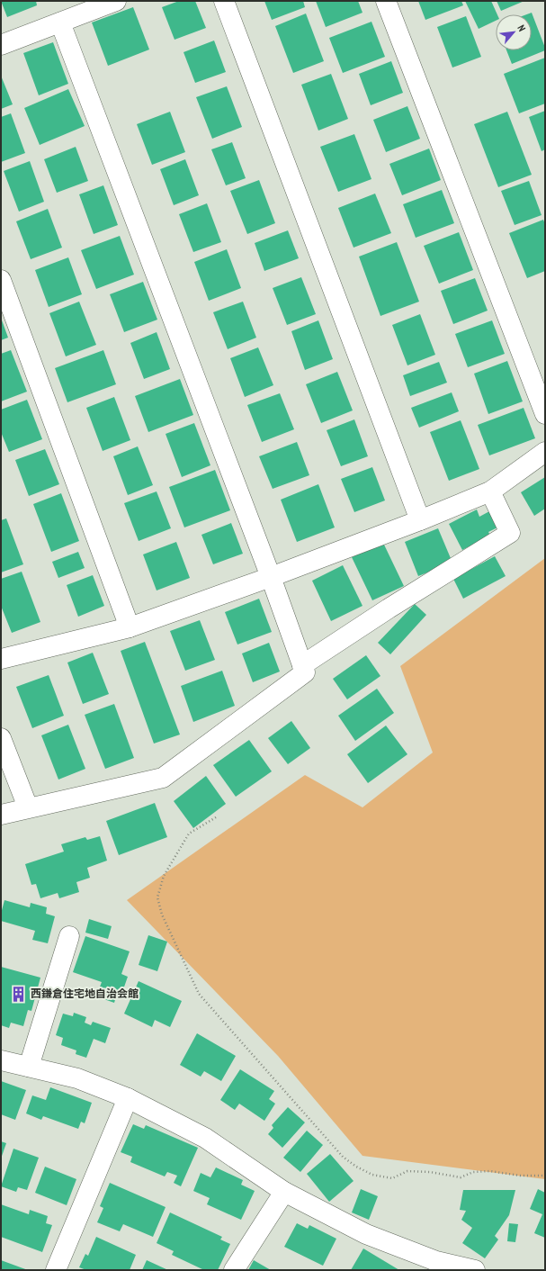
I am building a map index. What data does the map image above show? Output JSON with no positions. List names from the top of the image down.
{
  "places": {
    "building": ["西鎌倉住宅地自治会館"]
  },
  "north": "top right"
}
